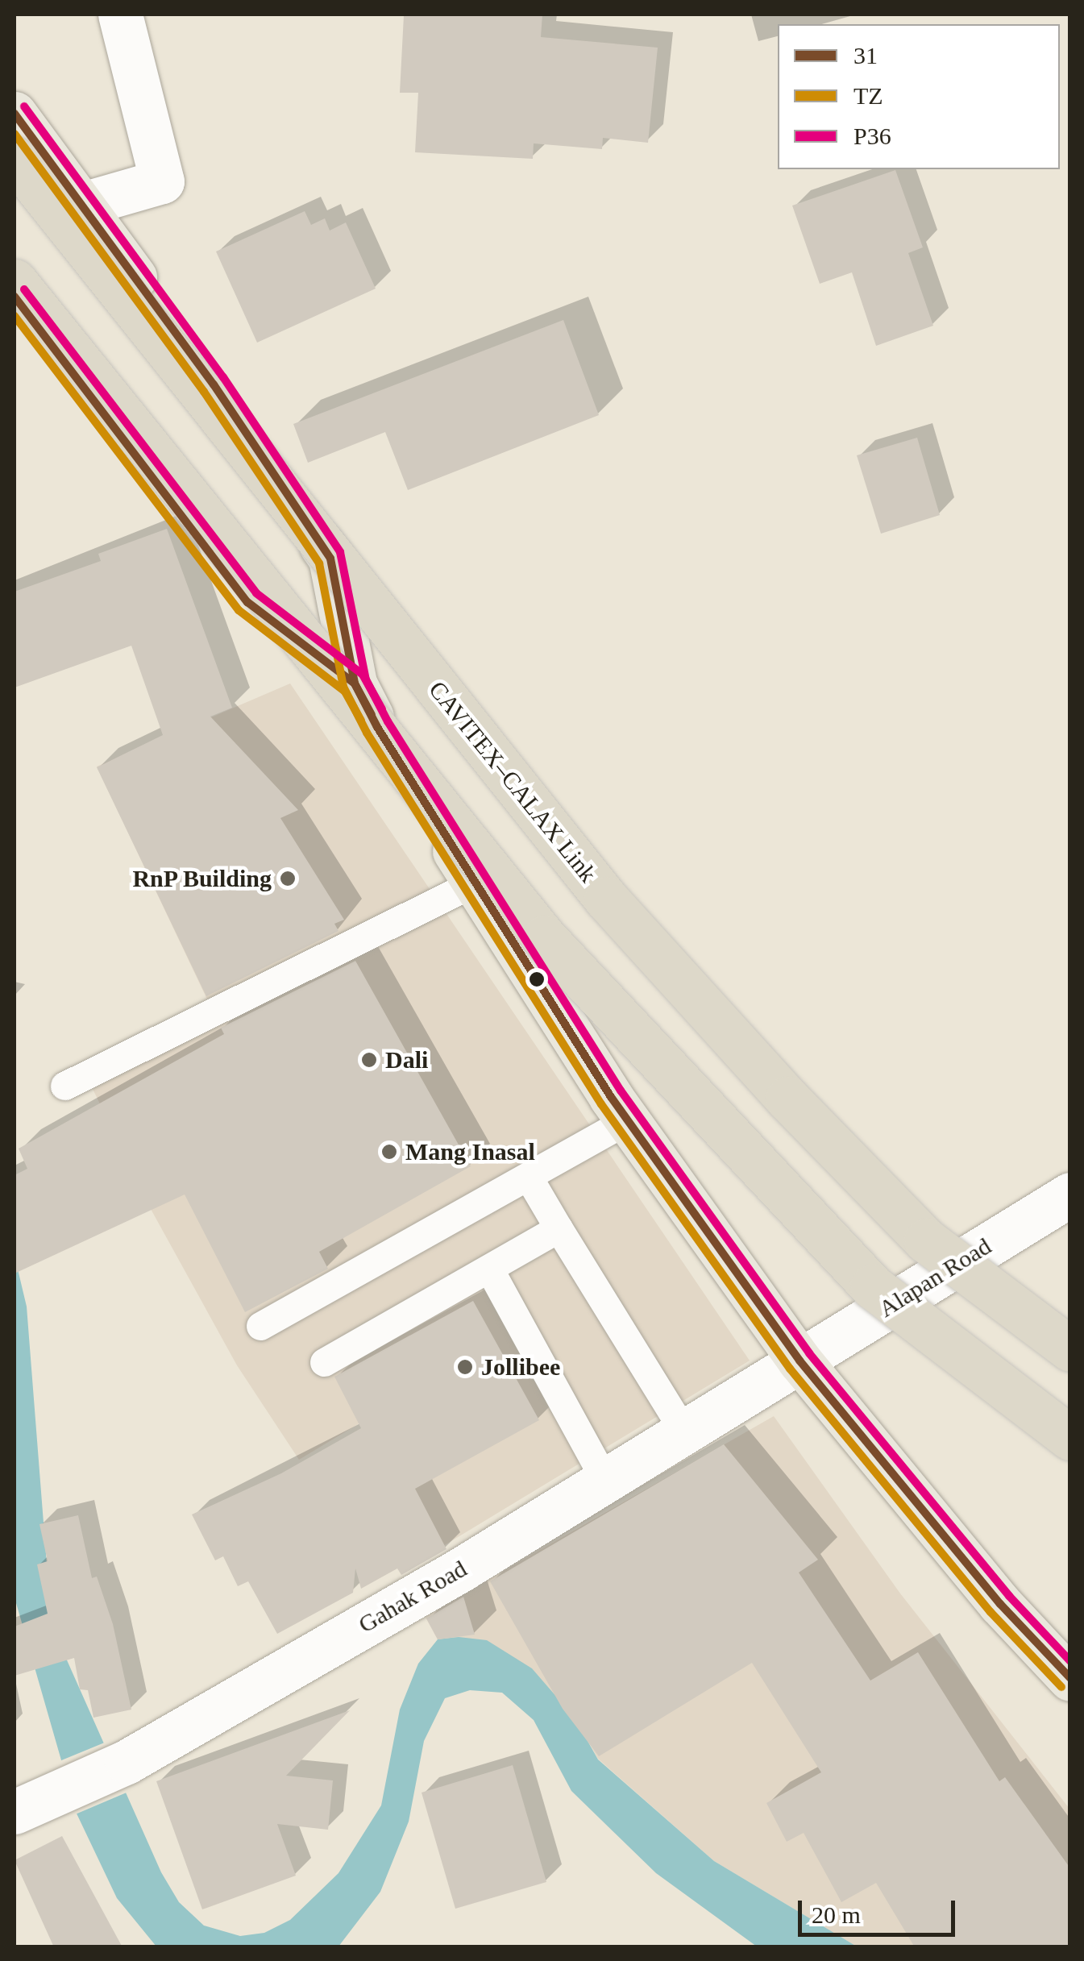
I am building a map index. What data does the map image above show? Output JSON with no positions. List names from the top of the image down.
{
  "streets": {
    "highway": ["CAVITEX–CALAX Link"],
    "street": ["Alapan Road", "Gahak Road"]
  },
  "crossings": [
    ["Alapan Road", "Gahak Road"]
  ],
  "places": [
    "RnP Building",
    "Dali",
    "Mang Inasal",
    "Jollibee"
  ],
  "lines": ["transit line P36", "transit line 31", "transit line TZ"],
  "legend": ["31", "TZ", "P36"],
  "scale_bar": "20 m"
}
